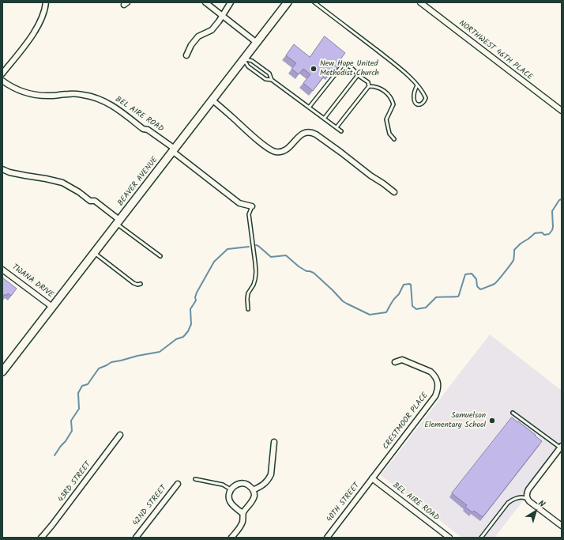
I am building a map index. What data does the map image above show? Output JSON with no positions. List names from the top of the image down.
{
  "streets": {
    "main road": ["BEAVER AVENUE"],
    "street": [
      "NORTHWEST 46TH PLACE",
      "BEL AIRE ROAD",
      "TWANA DRIVE",
      "CRESTMOOR PLACE",
      "43RD STREET",
      "40TH STREET",
      "42ND STREET"
    ]
  },
  "crossings": [
    ["BEL AIRE ROAD", "BEAVER AVENUE"],
    ["BEL AIRE ROAD", "CRESTMOOR PLACE"],
    ["BEL AIRE ROAD", "40TH STREET"],
    ["BEAVER AVENUE", "TWANA DRIVE"],
    ["CRESTMOOR PLACE", "40TH STREET"]
  ],
  "places": ["New Hope United Methodist Church", "Samuelson Elementary School"],
  "north": "top right"
}
